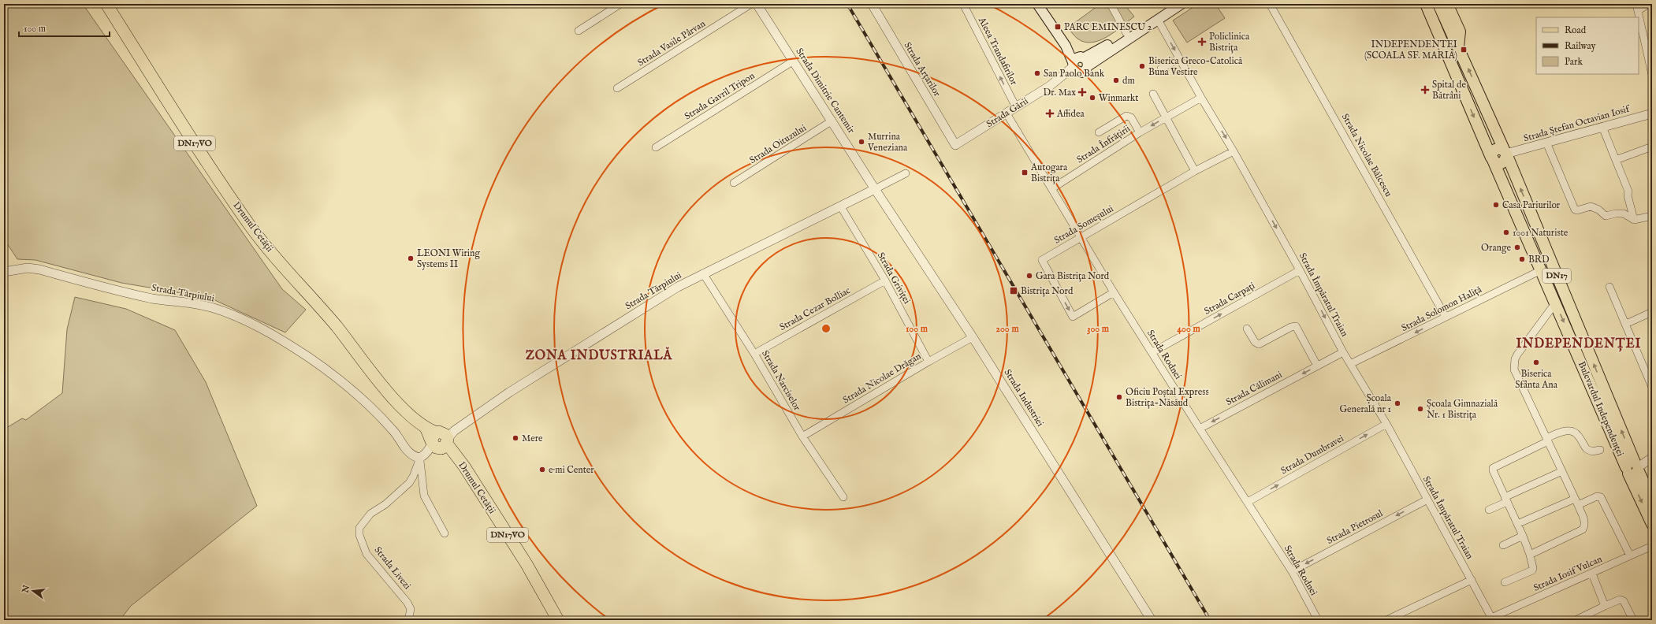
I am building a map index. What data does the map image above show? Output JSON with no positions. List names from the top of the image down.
{
  "streets": {
    "highway": ["DN17VO", "Drumul Cetății"],
    "main road": ["Strada Gării", "DN17", "Bulevardul Independenței"],
    "street": [
      "Strada Vasile Pârvan",
      "Aleea Trandafirilor",
      "Strada Arțarilor",
      "Strada Dimitrie Cantemir",
      "Strada Gavril Tripon",
      "Strada Ștefan Octavian Iosif",
      "Strada Oituzului",
      "Strada Înfrățirii",
      "Strada Nicolae Bălcescu",
      "Strada Someșului",
      "Strada Griviței",
      "Strada Tărpiului",
      "Strada Împăratul Traian",
      "Strada Carpați",
      "Strada Cezar Bolliac",
      "Strada Solomon Haliță",
      "Strada Rodnei",
      "Strada Nicolae Drăgan",
      "Strada Narciselor",
      "Strada Călimani",
      "Strada Industriei",
      "Strada Dumbravei",
      "Strada Pietrosul",
      "Strada Livezi",
      "Strada Iosif Vulcan"
    ]
  },
  "crossings": [
    ["Aleea Trandafirilor", "Strada Gării"],
    ["Strada Arțarilor", "Strada Gării"],
    ["Strada Dimitrie Cantemir", "Strada Gavril Tripon"],
    ["Strada Dimitrie Cantemir", "Strada Oituzului"],
    ["Strada Dimitrie Cantemir", "Strada Tărpiului"],
    ["Strada Dimitrie Cantemir", "Strada Industriei"],
    ["Strada Gării", "Strada Împăratul Traian"],
    ["Strada Gării", "Strada Rodnei"],
    ["Strada Ștefan Octavian Iosif", "Bulevardul Independenței"],
    ["Strada Înfrățirii", "Strada Împăratul Traian"],
    ["Strada Înfrățirii", "Strada Rodnei"],
    ["Strada Nicolae Bălcescu", "Strada Solomon Haliță"],
    ["Strada Someșului", "Strada Împăratul Traian"],
    ["Strada Someșului", "Strada Rodnei"],
    ["Drumul Cetății", "Strada Tărpiului"],
    ["Drumul Cetății", "Strada Livezi"],
    ["Strada Griviței", "Strada Tărpiului"],
    ["Strada Griviței", "Strada Cezar Bolliac"],
    ["Strada Griviței", "Strada Nicolae Drăgan"],
    ["Strada Tărpiului", "Strada Narciselor"],
    ["Strada Tărpiului", "Strada Industriei"],
    ["Strada Tărpiului", "Strada Livezi"],
    ["Strada Împăratul Traian", "Strada Carpați"],
    ["Strada Împăratul Traian", "Strada Solomon Haliță"],
    ["Strada Împăratul Traian", "Strada Călimani"],
    ["Strada Împăratul Traian", "Strada Dumbravei"],
    ["Strada Împăratul Traian", "Strada Pietrosul"],
    ["Strada Împăratul Traian", "Strada Iosif Vulcan"],
    ["Strada Carpați", "Strada Rodnei"],
    ["Strada Cezar Bolliac", "Strada Narciselor"],
    ["Strada Solomon Haliță", "Bulevardul Independenței"],
    ["Strada Rodnei", "Strada Călimani"],
    ["Strada Rodnei", "Strada Dumbravei"],
    ["Strada Rodnei", "Strada Pietrosul"],
    ["Strada Nicolae Drăgan", "Strada Narciselor"],
    ["Strada Nicolae Drăgan", "Strada Industriei"]
  ],
  "one_way": [
    "Aleea Trandafirilor",
    "Strada Împăratul Traian",
    "Strada Carpați",
    "Strada Solomon Haliță",
    "Strada Călimani",
    "Strada Dumbravei",
    "Strada Pietrosul"
  ],
  "districts": ["INDEPENDENȚEI", "ZONA INDUSTRIALĂ"],
  "places": {
    "transit": [
      "PARC EMINESCU 2",
      "INDEPENDENTEI (SCOALA SF. MARIA)",
      "Autogara Bistrița",
      "Bistrița Nord"
    ],
    "health": [
      "Policlinica Bistrița",
      "Spital de Bătrâni",
      "Dr. Max",
      "Affidea"
    ],
    "other": [
      "Biserica Greco-Catolică Buna Vestire",
      "San Paolo Bank",
      "dm",
      "Winmarkt",
      "Murrina Veneziana",
      "Casa Pariurilor",
      "1001 Naturiste",
      "Orange",
      "LEONI Wiring Systems II",
      "BRD",
      "Gara Bistrița Nord",
      "Biserica Sfânta Ana",
      "Oficiu Poștal Express Bistrița-Năsăud",
      "Școala Generală nr 1",
      "Școala Gimnazială Nr. 1 Bistrița",
      "Mere",
      "e·mi Center"
    ]
  },
  "legend": ["Road", "Railway", "Park"],
  "scale_bar": "100 m",
  "north": "left",
  "rings": [
    "100 m",
    "200 m",
    "300 m",
    "400 m"
  ]
}
